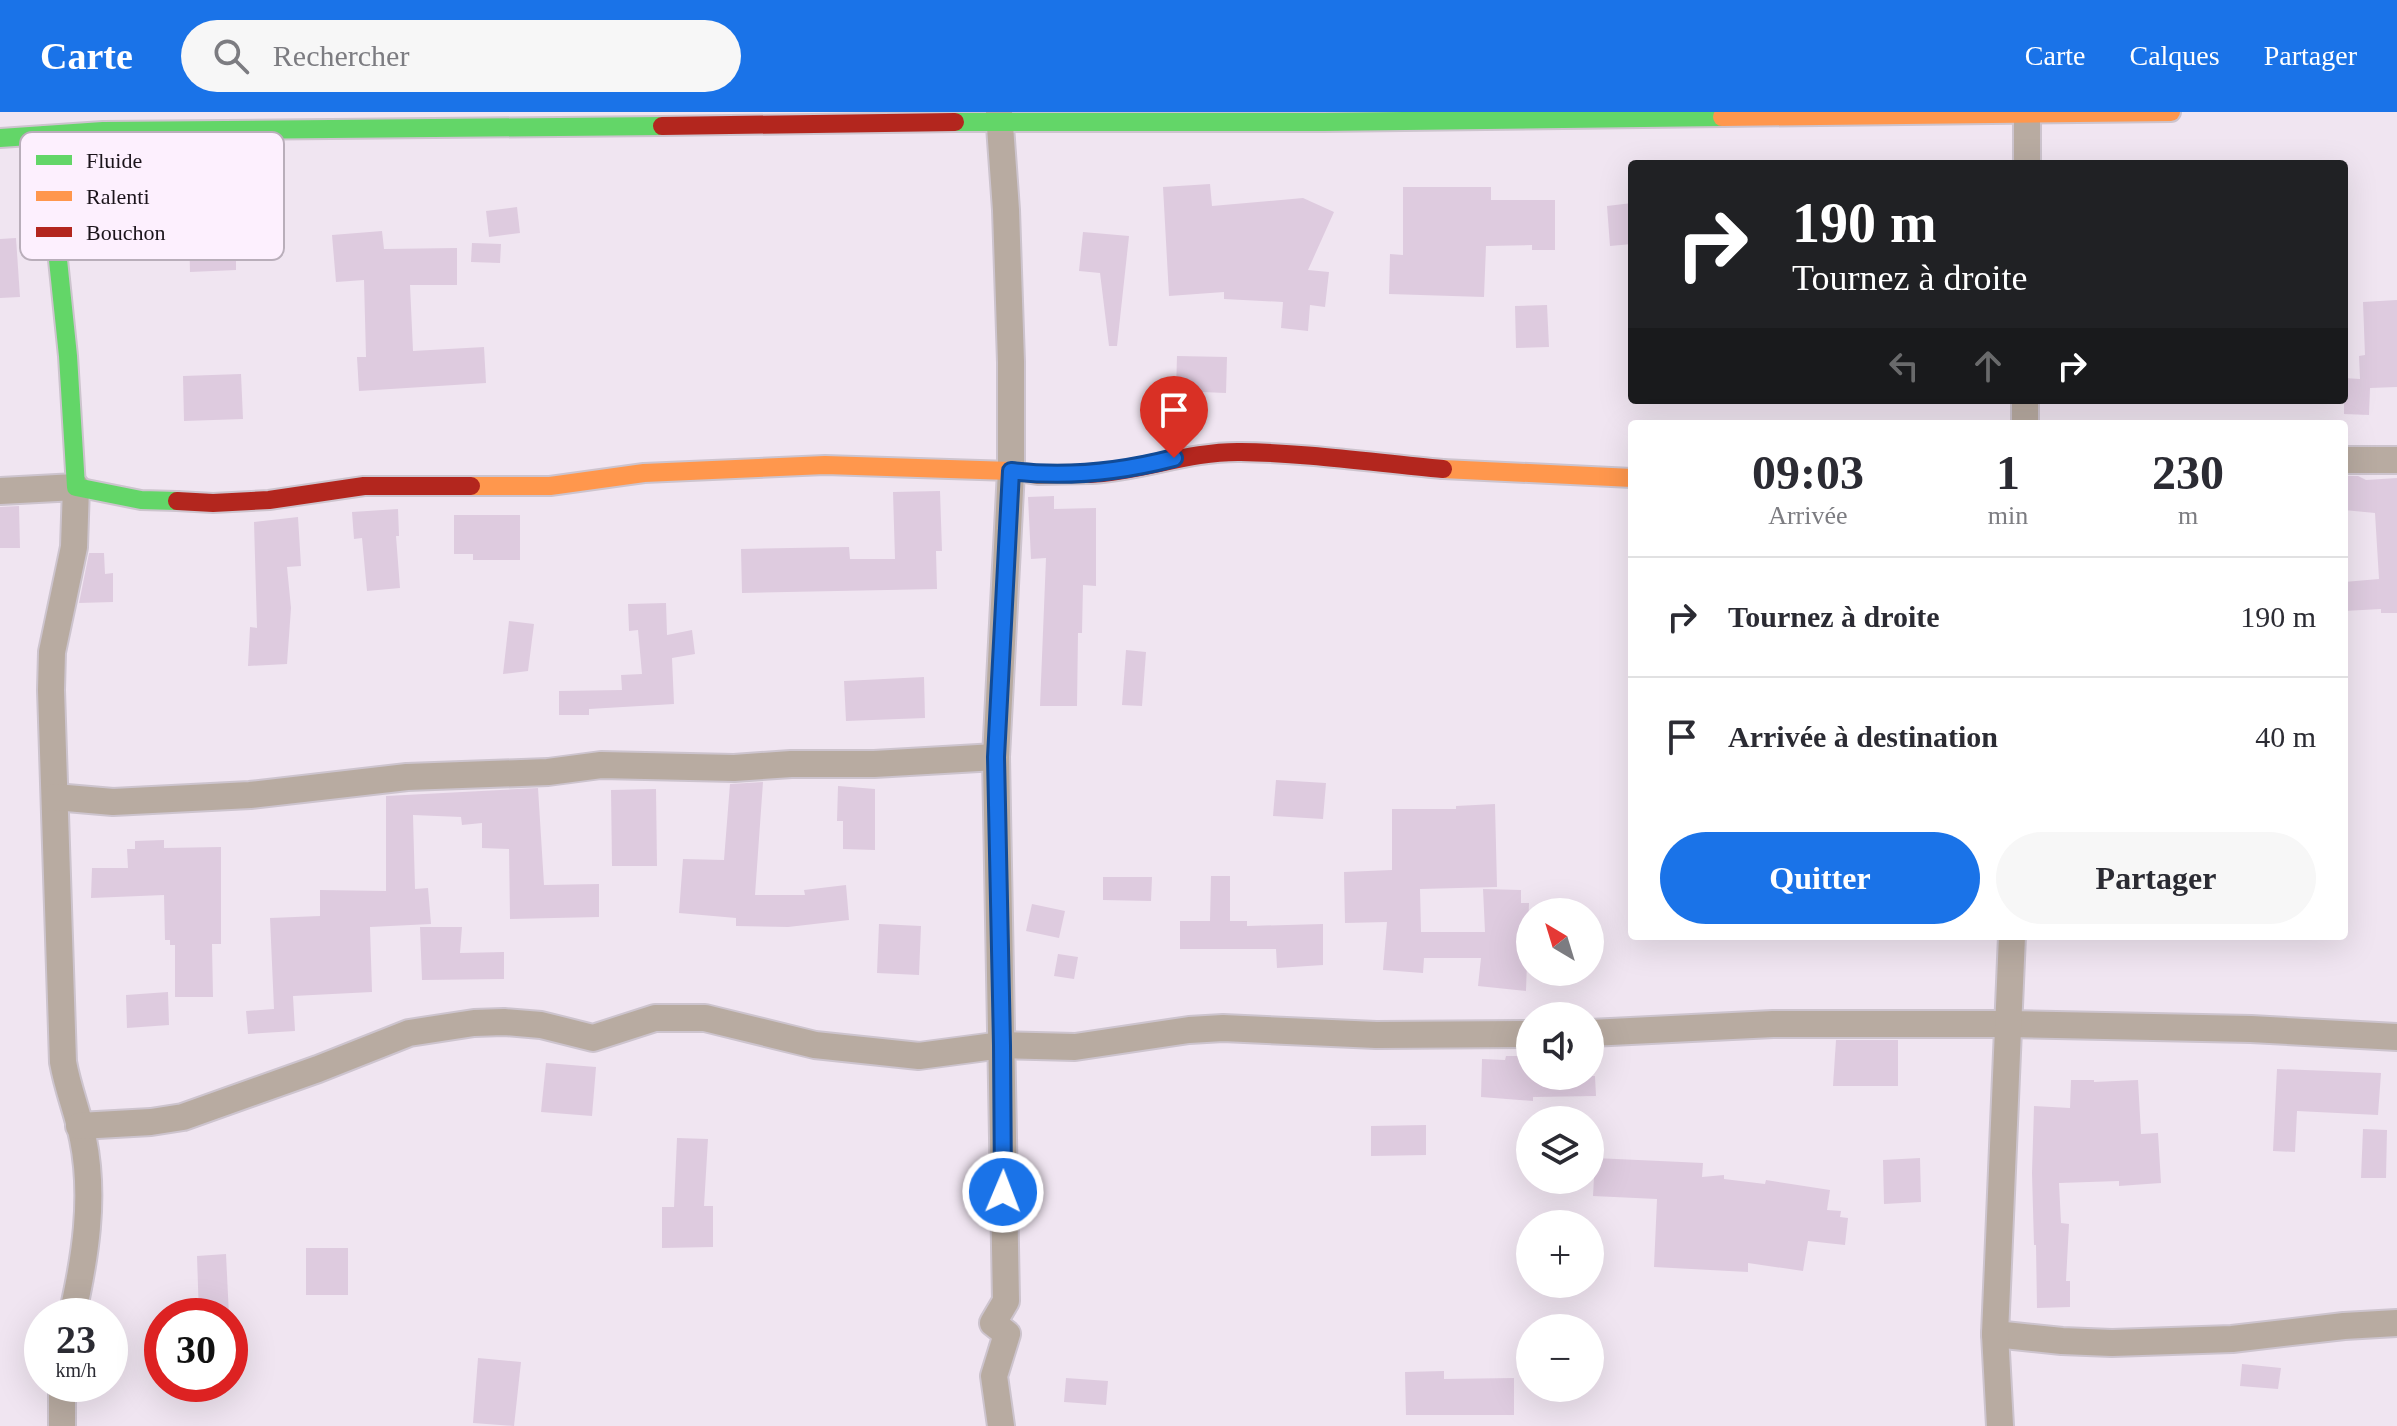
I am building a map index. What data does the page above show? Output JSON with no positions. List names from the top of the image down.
{
  "legend": ["Fluide", "Ralenti", "Bouchon"],
  "north": "top left",
  "page": {
    "header": "Carte",
    "search": "Rechercher",
    "nav": ["Carte", "Calques", "Partager"],
    "turn": ["190 m", "Tournez à droite"],
    "eta": [
      "09:03",
      "Arrivée",
      "1",
      "min",
      "230",
      "m"
    ],
    "list": [
      {
        "name": "Tournez à droite",
        "value": "190 m"
      },
      {
        "name": "Arrivée à destination",
        "value": "40 m"
      }
    ],
    "buttons": ["Quitter", "Partager"],
    "map_buttons": ["+", "−"],
    "speed": "23 km/h",
    "limit": "30"
  }
}
